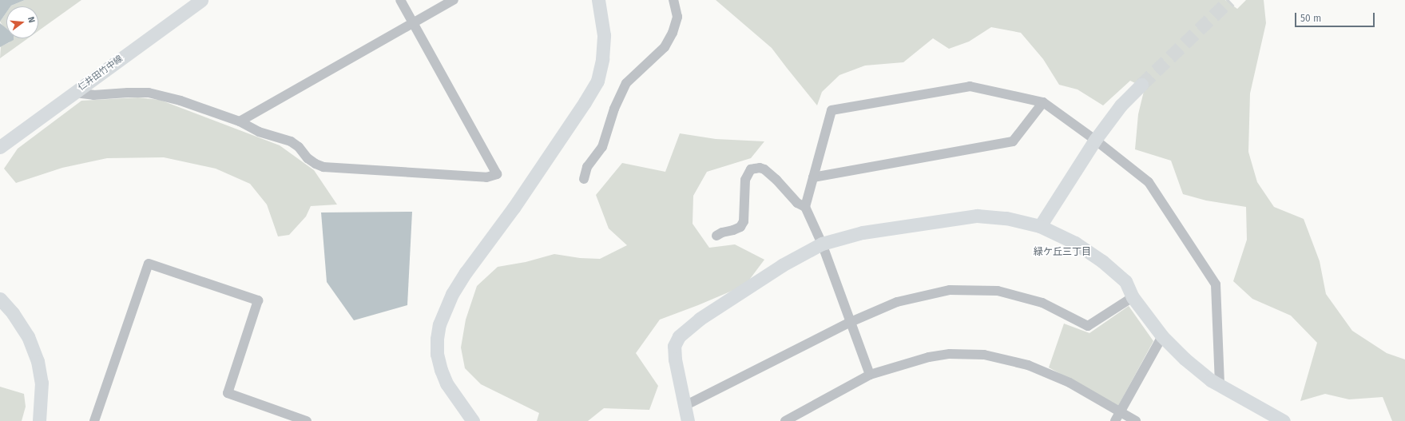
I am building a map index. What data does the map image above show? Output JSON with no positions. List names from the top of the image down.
{
  "streets": {
    "street": ["仁井田竹中線"]
  },
  "districts": ["緑ケ丘三丁目"],
  "scale_bar": "50 m",
  "north": "right"
}
